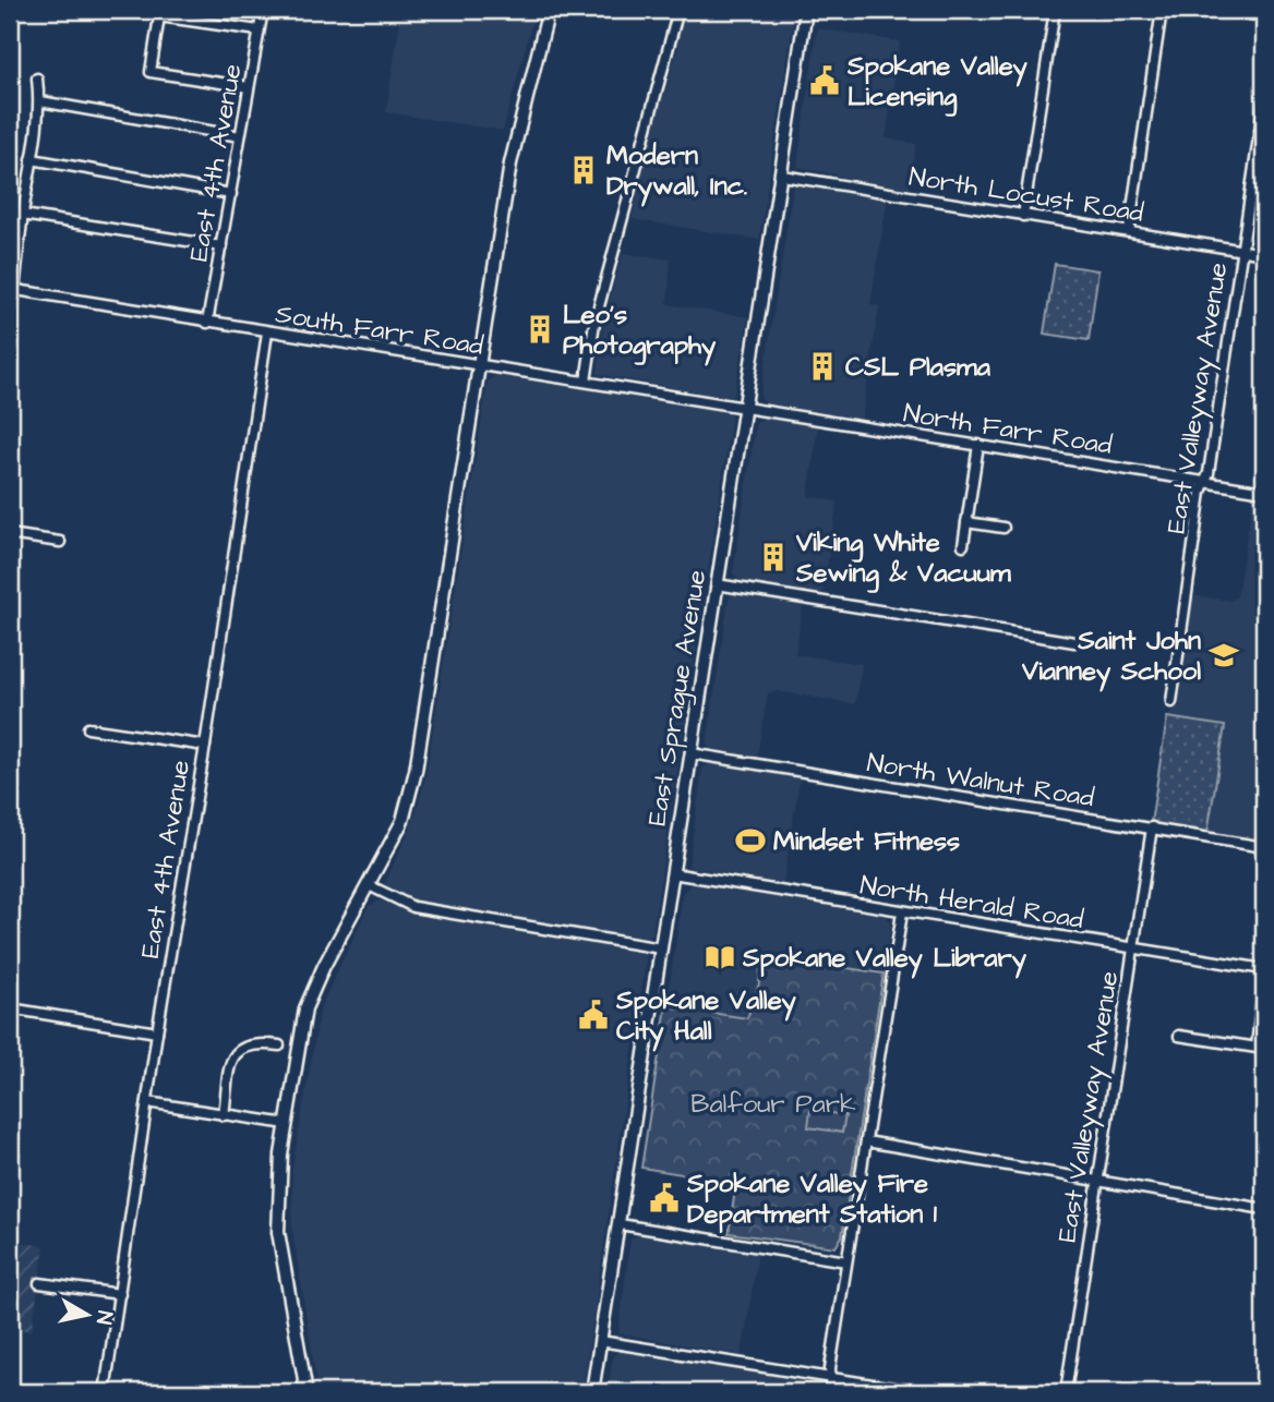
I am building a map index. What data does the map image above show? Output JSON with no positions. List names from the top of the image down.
{
  "streets": {
    "main road": ["East Sprague Avenue"],
    "street": [
      "East 4th Avenue",
      "North Locust Road",
      "South Farr Road",
      "East Valleyway Avenue",
      "North Farr Road",
      "North Walnut Road",
      "North Herald Road"
    ]
  },
  "crossings": [
    ["East 4th Avenue", "South Farr Road"],
    ["North Locust Road", "East Valleyway Avenue"],
    ["North Locust Road", "East Sprague Avenue"],
    ["South Farr Road", "North Farr Road"],
    ["South Farr Road", "East Sprague Avenue"],
    ["East Valleyway Avenue", "North Farr Road"],
    ["East Valleyway Avenue", "North Walnut Road"],
    ["East Valleyway Avenue", "North Herald Road"],
    ["North Farr Road", "East Sprague Avenue"],
    ["East Sprague Avenue", "North Walnut Road"],
    ["East Sprague Avenue", "North Herald Road"]
  ],
  "parks": ["Balfour Park"],
  "places": {
    "public building": ["Spokane Valley Licensing", "Spokane Valley City Hall", "Spokane Valley Fire Department Station 1"],
    "building": [
      "Modern Drywall, Inc.",
      "Leo's Photography",
      "CSL Plasma",
      "Viking White Sewing & Vacuum"
    ],
    "school or university": ["Saint John Vianney School"],
    "sports": ["Mindset Fitness"],
    "library": ["Spokane Valley Library"]
  },
  "north": "right"
}
